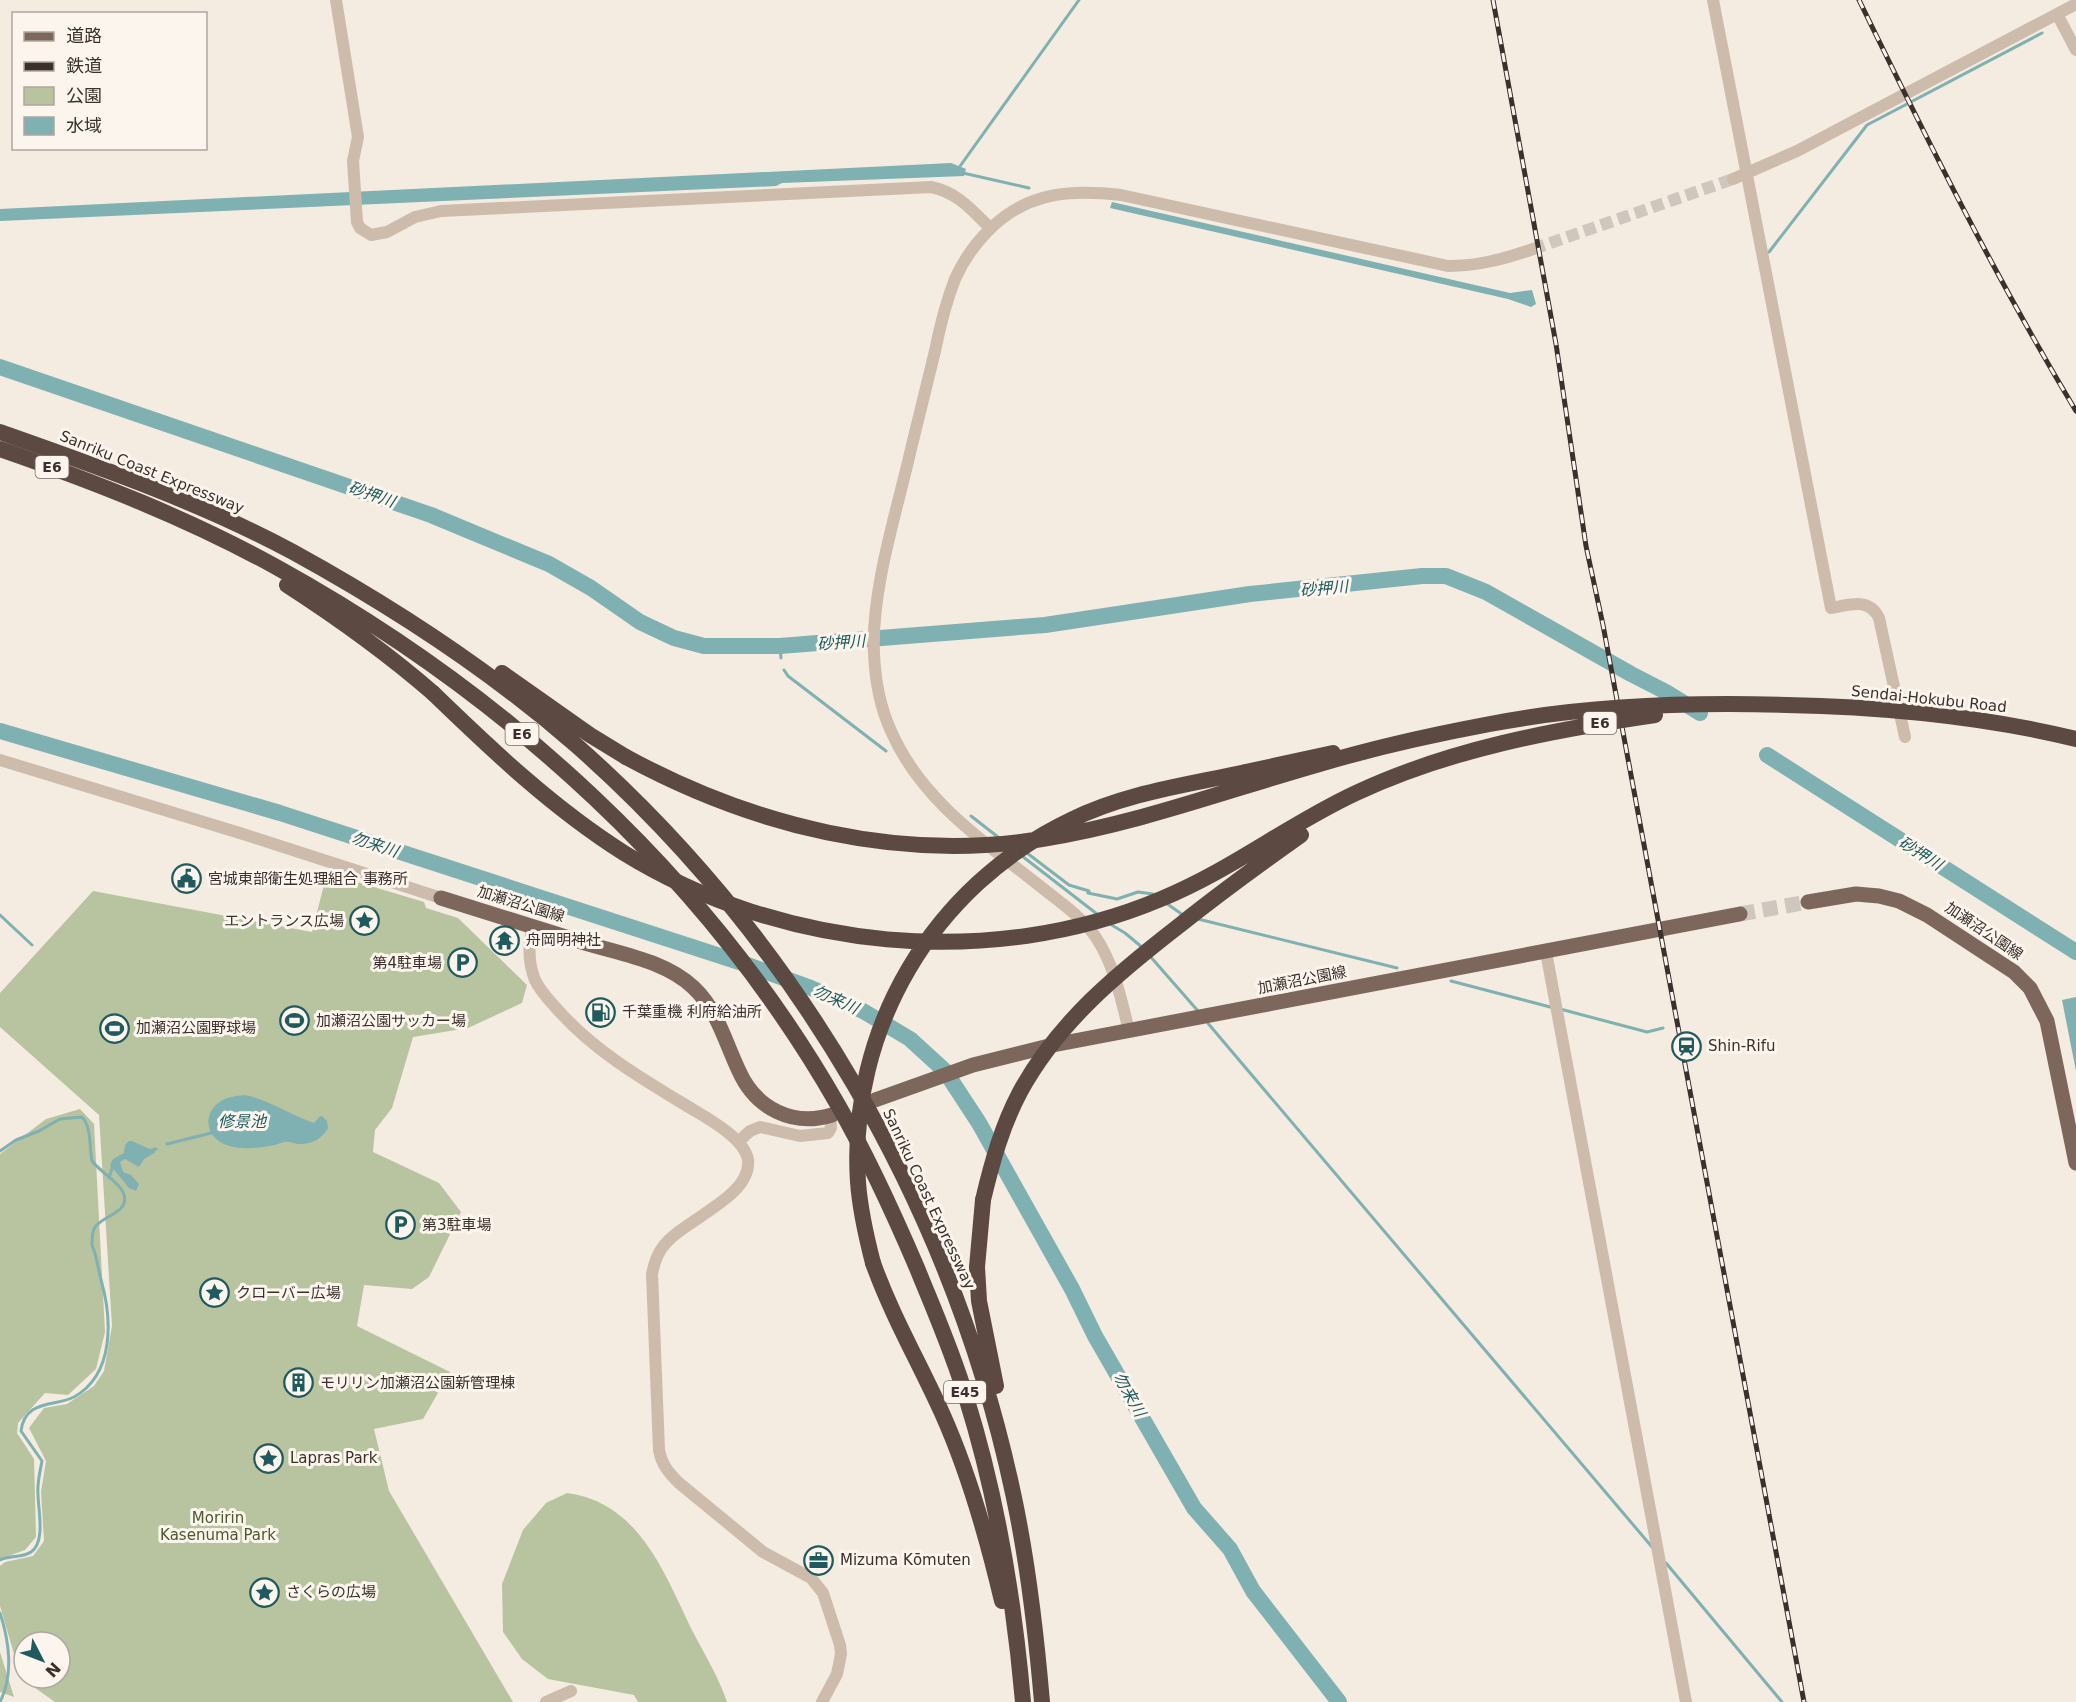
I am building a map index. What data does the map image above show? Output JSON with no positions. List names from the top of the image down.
{
  "streets": {
    "highway": [
      "E6",
      "Sanriku Coast Expressway",
      "Sendai-Hokubu Road",
      "E45"
    ],
    "main road": ["加瀬沼公園線"]
  },
  "crossings": [
    ["E6", "加瀬沼公園線"],
    ["E6", "E45"],
    ["加瀬沼公園線", "E45"]
  ],
  "water": ["砂押川", "勿来川", "修景池"],
  "parks": ["Moririn Kasenuma Park"],
  "places": {
    "public building": ["宮城東部衛生処理組合 事務所"],
    "place": [
      "エントランス広場",
      "クローバー広場",
      "Lapras Park",
      "さくらの広場"
    ],
    "temple": ["舟岡明神社"],
    "parking": ["第4駐車場", "第3駐車場"],
    "fuel station": ["千葉重機 利府給油所"],
    "sports": ["加瀬沼公園サッカー場", "加瀬沼公園野球場"],
    "station": ["Shin-Rifu"],
    "building": ["モリリン加瀬沼公園新管理棟"],
    "office": ["Mizuma Kōmuten"]
  },
  "legend": [
    "道路",
    "鉄道",
    "公園",
    "水域"
  ],
  "north": "bottom right"
}
